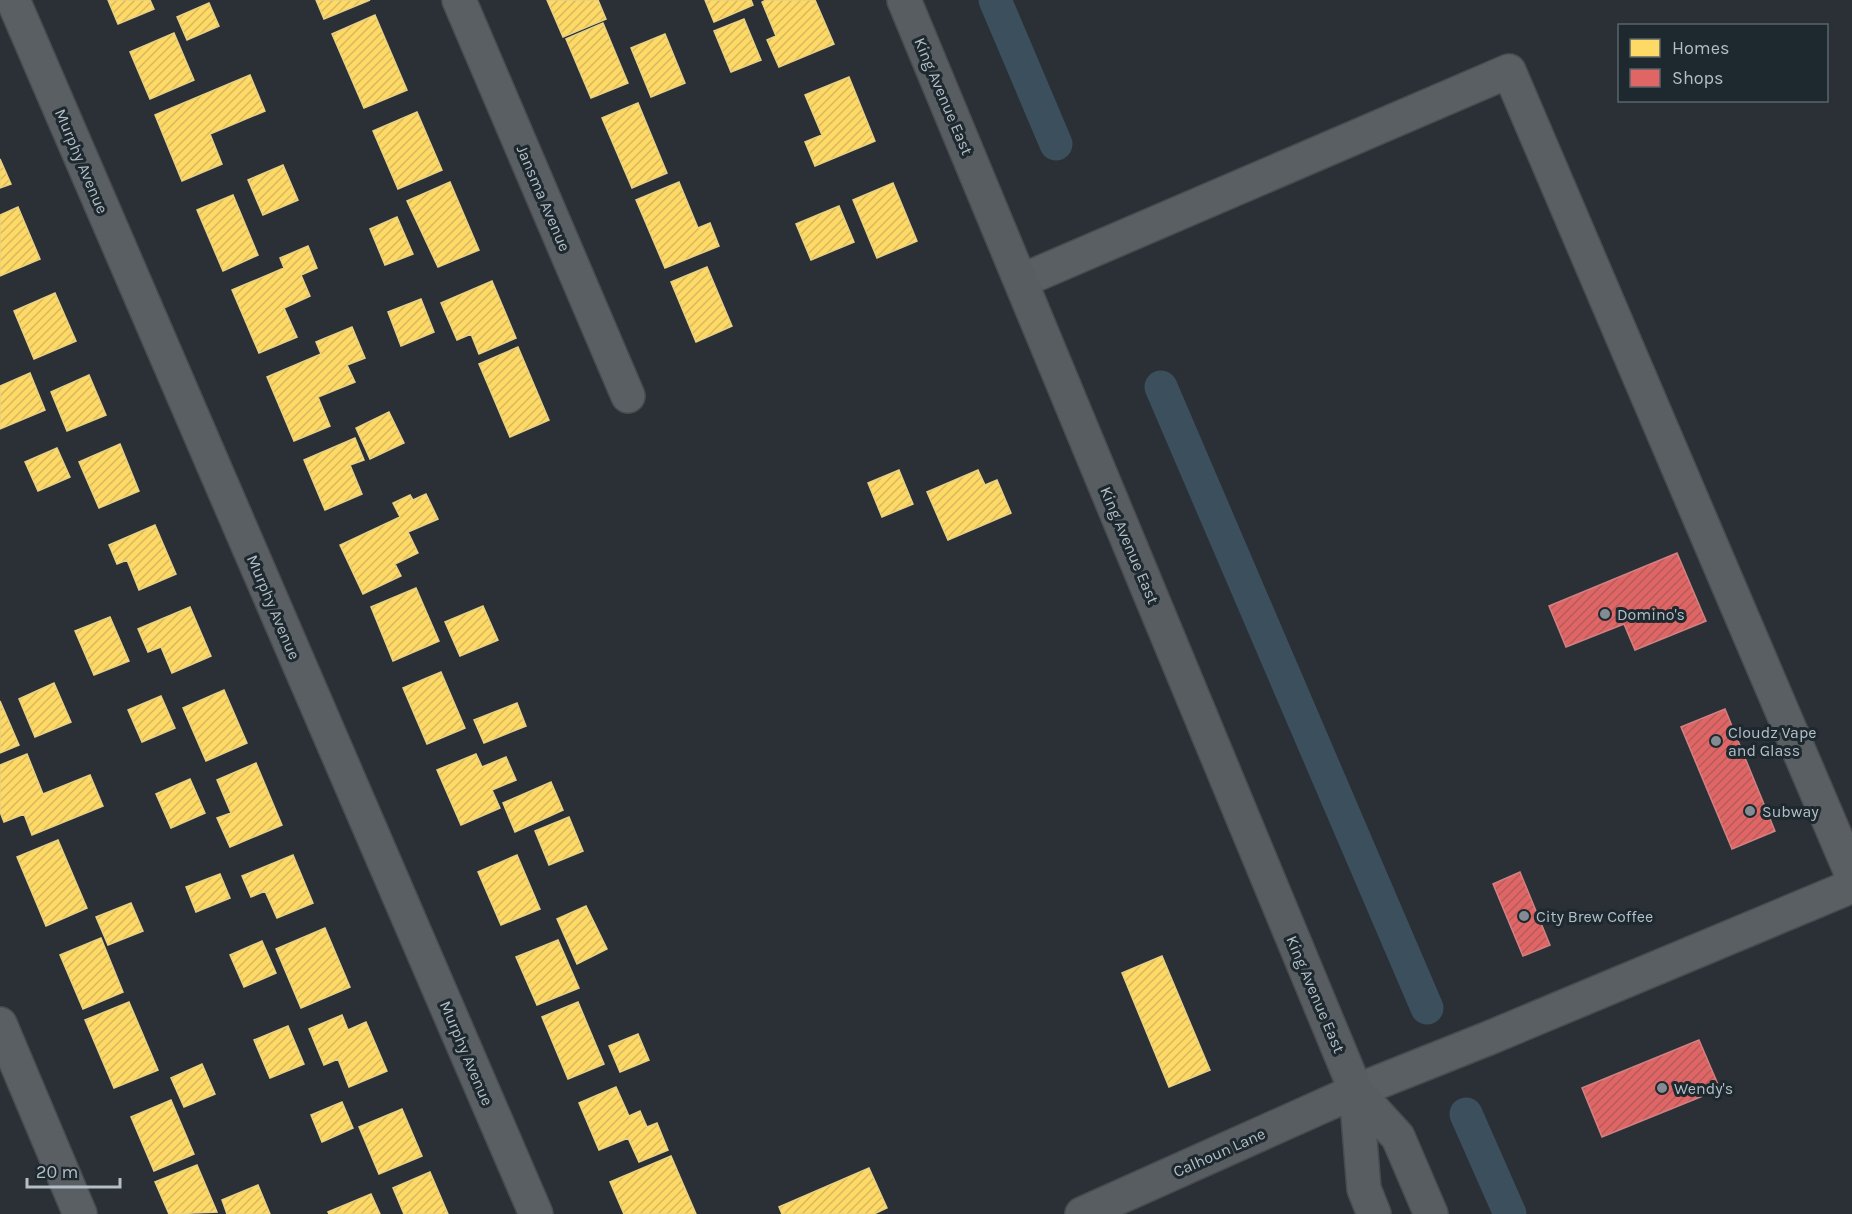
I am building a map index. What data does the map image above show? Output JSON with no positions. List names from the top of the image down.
{
  "streets": {
    "main road": ["King Avenue East", "Calhoun Lane"],
    "street": ["Murphy Avenue", "Jansma Avenue"]
  },
  "crossings": [
    ["King Avenue East", "Calhoun Lane"]
  ],
  "places": [
    "Domino's",
    "Cloudz Vape and Glass",
    "Subway",
    "City Brew Coffee",
    "Wendy's"
  ],
  "legend": ["Homes", "Shops"],
  "scale_bar": "20 m"
}
